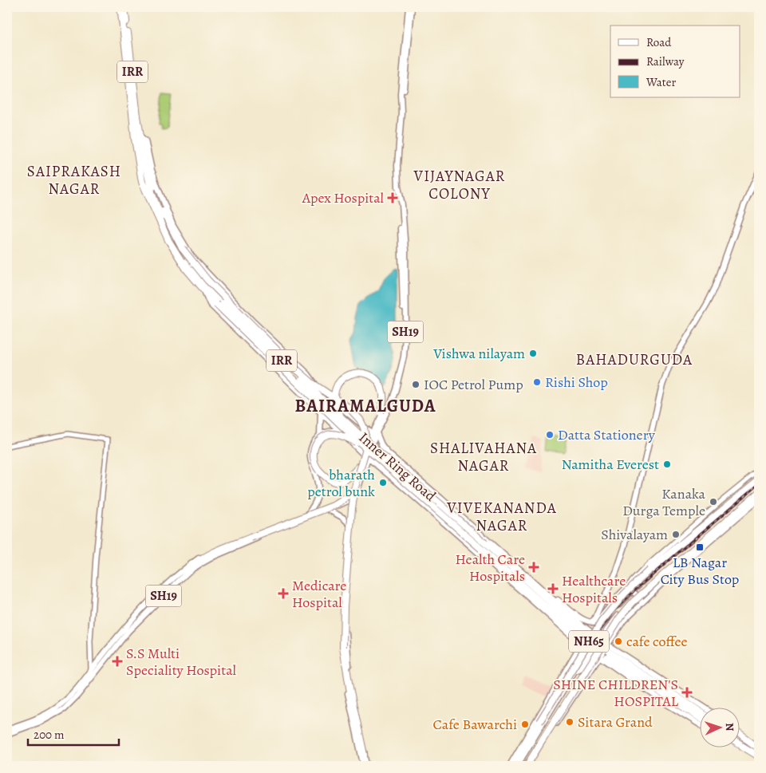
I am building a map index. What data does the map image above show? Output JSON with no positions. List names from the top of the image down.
{
  "streets": {
    "highway": ["IRR", "Inner Ring Road", "NH65"],
    "main road": ["SH19"]
  },
  "crossings": [
    ["IRR", "Inner Ring Road"],
    ["IRR", "NH65"],
    ["SH19", "Inner Ring Road"],
    ["Inner Ring Road", "NH65"]
  ],
  "districts": [
    "SAIPRAKASH NAGAR",
    "VIJAYNAGAR COLONY",
    "BAHADURGUDA",
    "BAIRAMALGUDA",
    "SHALIVAHANA NAGAR",
    "VIVEKANANDA NAGAR"
  ],
  "places": {
    "health": [
      "Apex Hospital",
      "Health Care Hospitals",
      "Healthcare Hospitals",
      "Medicare Hospital",
      "S.S Multi Speciality Hospital",
      "SHINE CHILDREN'S HOSPITAL"
    ],
    "other": [
      "Vishwa nilayam",
      "Rishi Shop",
      "IOC Petrol Pump",
      "Datta Stationery",
      "Namitha Everest",
      "bharath petrol bunk",
      "Kanaka Durga Temple",
      "Shivalayam",
      "cafe coffee",
      "Sitara Grand",
      "Cafe Bawarchi"
    ],
    "transit": ["LB Nagar City Bus Stop"]
  },
  "legend": ["Road", "Railway", "Water"],
  "scale_bar": "200 m",
  "north": "right"
}
